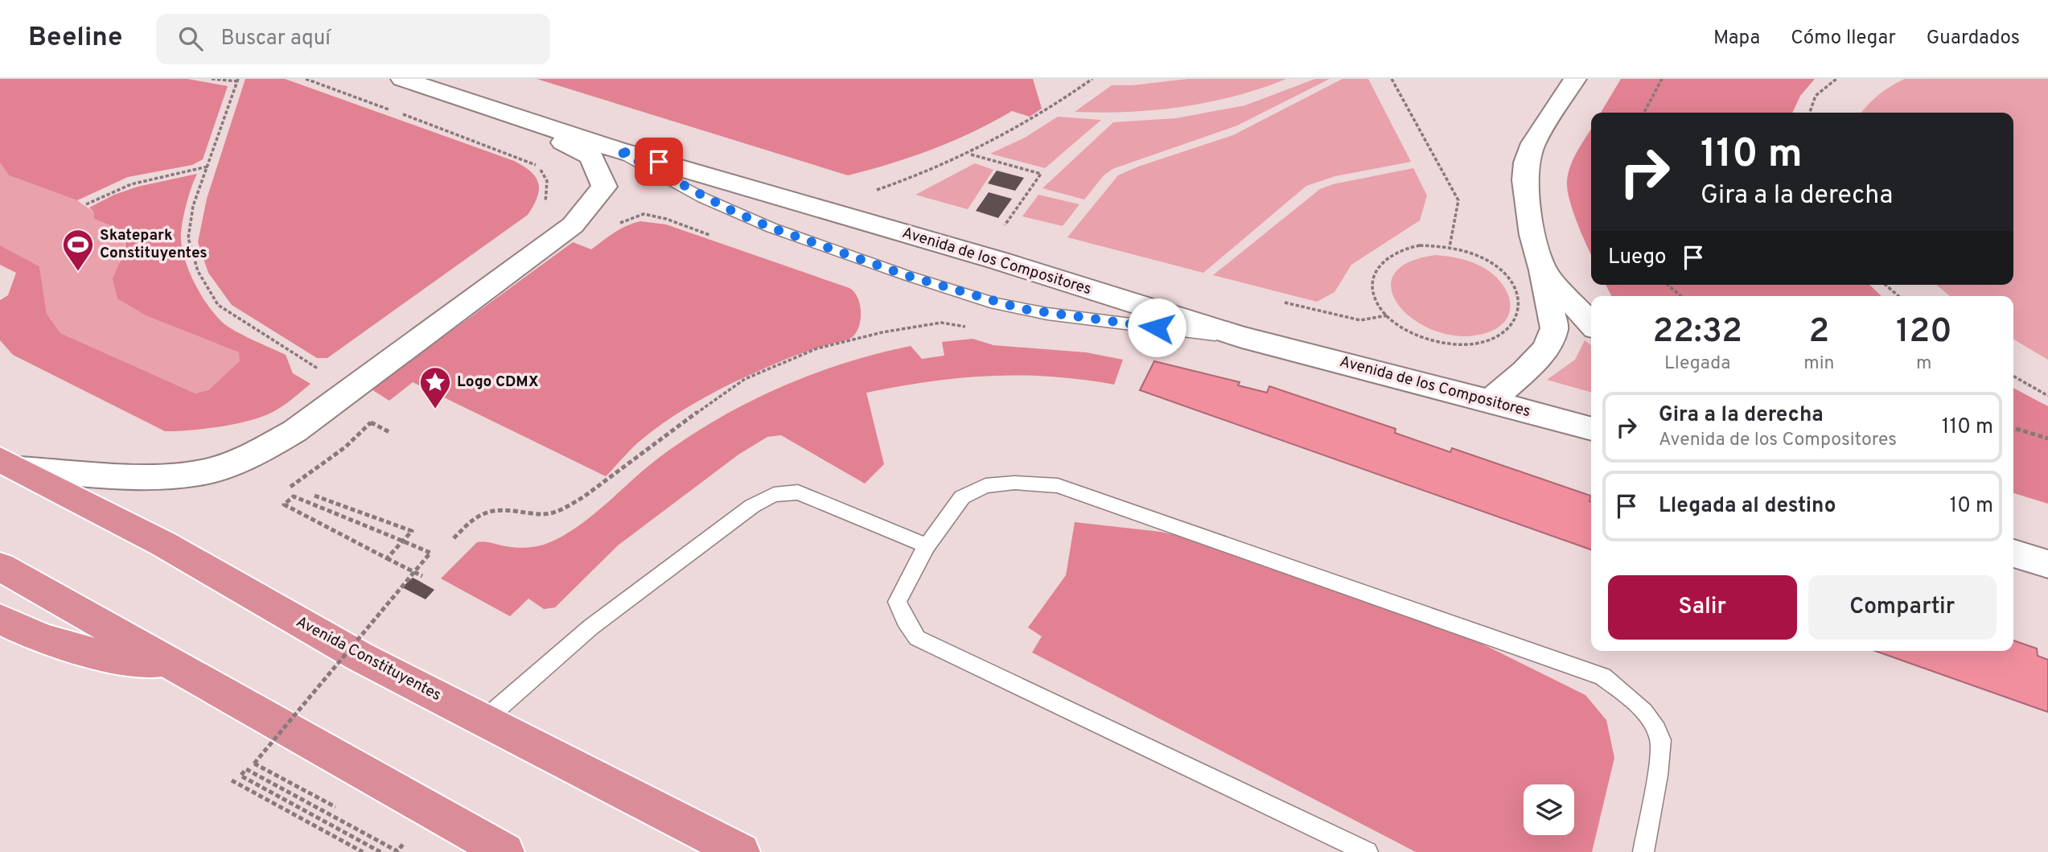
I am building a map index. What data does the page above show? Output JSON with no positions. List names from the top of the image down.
{
  "streets": {
    "highway": ["Avenida Constituyentes"],
    "street": ["Avenida de los Compositores"]
  },
  "places": {
    "sports": ["Skatepark Constituyentes"],
    "place": ["Logo CDMX"]
  },
  "page": {
    "header": "Beeline",
    "search": "Buscar aquí",
    "nav": ["Mapa", "Cómo llegar", "Guardados"],
    "turn": ["110 m", "Gira a la derecha"],
    "then": "Luego",
    "eta": [
      "22:32",
      "Llegada",
      "2",
      "min",
      "120",
      "m"
    ],
    "list": [
      {
        "name": "Gira a la derecha",
        "note": "Avenida de los Compositores",
        "value": "110 m"
      },
      {
        "name": "Llegada al destino",
        "value": "10 m"
      }
    ],
    "buttons": ["Salir", "Compartir"]
  }
}
